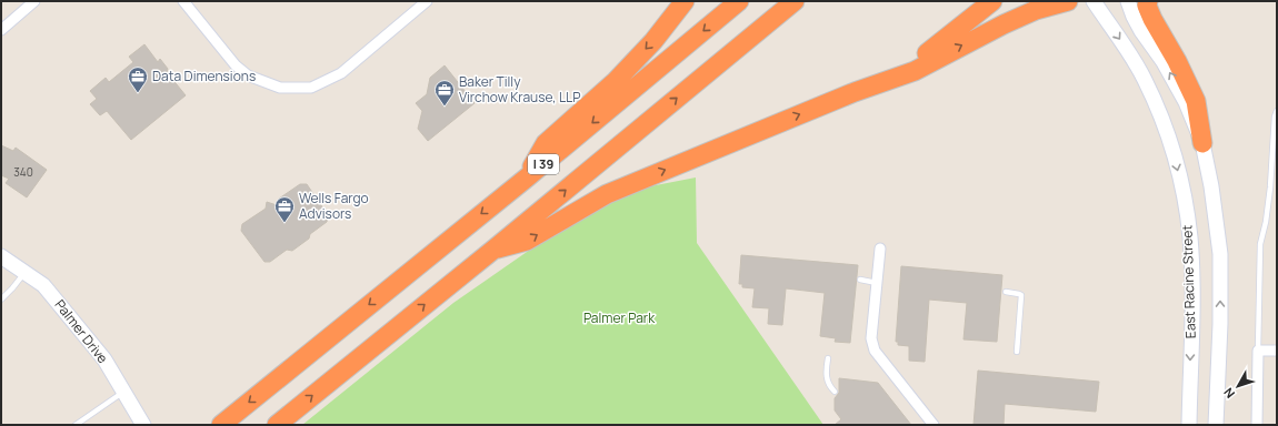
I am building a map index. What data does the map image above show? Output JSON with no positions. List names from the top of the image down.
{
  "streets": {
    "highway": ["I 39"],
    "main road": ["East Racine Street", "Palmer Drive"]
  },
  "parks": ["Palmer Park"],
  "places": {
    "office": ["Data Dimensions", "Baker Tilly Virchow Krause, LLP", "Wells Fargo Advisors"]
  },
  "house_numbers": ["340"],
  "north": "bottom left"
}
